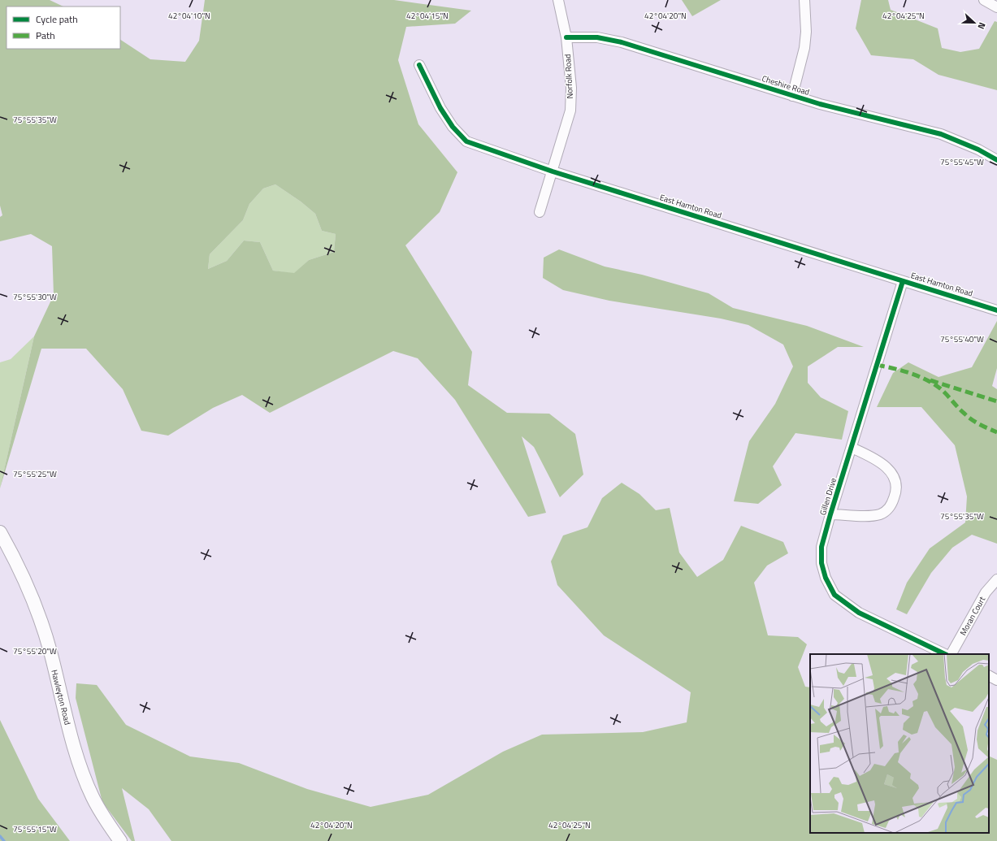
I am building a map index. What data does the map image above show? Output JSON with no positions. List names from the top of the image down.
{
  "streets": {
    "street": [
      "Norfolk Road",
      "Cheshire Road",
      "East Hamton Road",
      "Gillen Drive",
      "Moran Court",
      "Hawleyton Road"
    ]
  },
  "crossings": [
    ["Norfolk Road", "Cheshire Road"],
    ["Norfolk Road", "East Hamton Road"],
    ["East Hamton Road", "Gillen Drive"]
  ],
  "legend": ["Cycle path", "Path"],
  "north": "right",
  "coordinates": [
    "42°04'10\"N",
    "42°04'15\"N",
    "42°04'20\"N",
    "42°04'25\"N",
    "75°55'35\"W",
    "75°55'45\"W",
    "75°55'30\"W",
    "75°55'40\"W",
    "75°55'25\"W",
    "75°55'20\"W",
    "75°55'15\"W"
  ]
}
